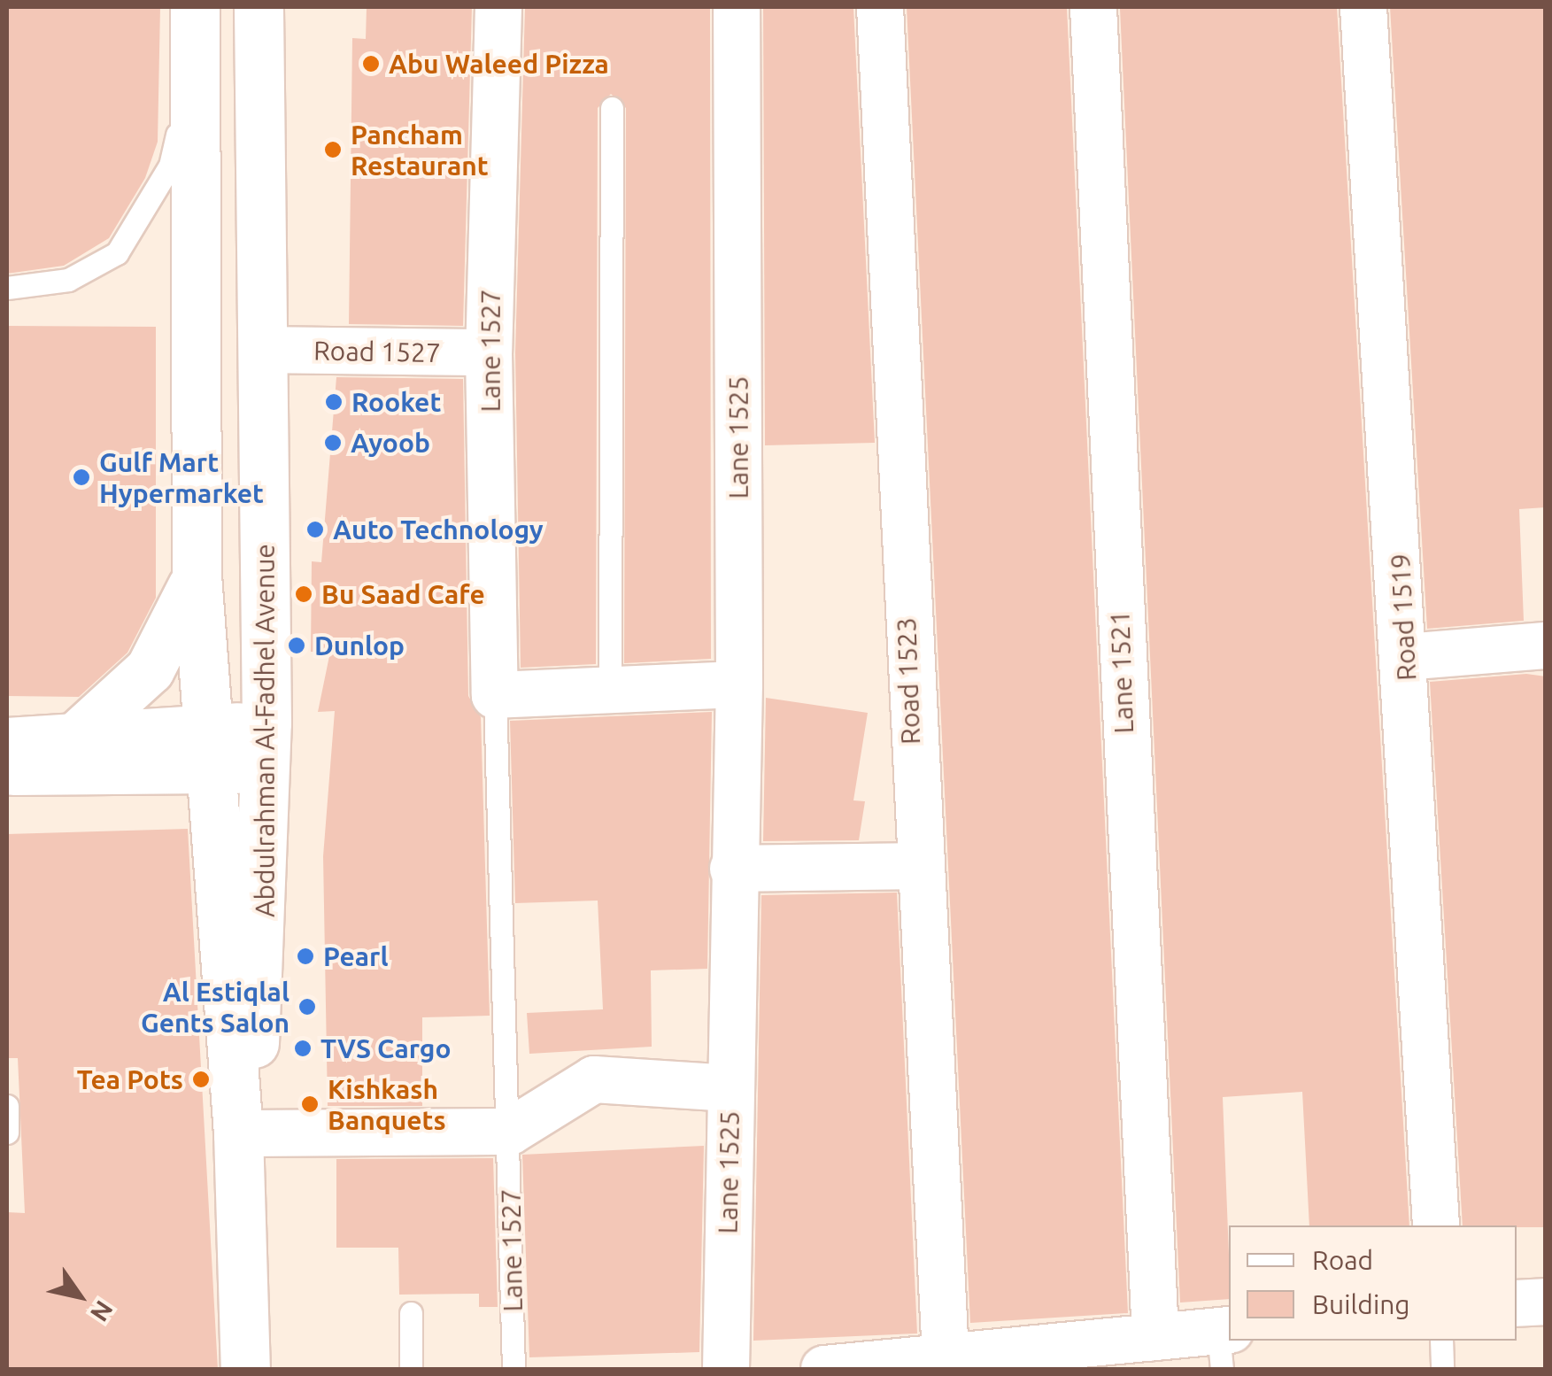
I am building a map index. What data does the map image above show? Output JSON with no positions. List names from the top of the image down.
{
  "streets": {
    "street": [
      "Lane 1527",
      "Road 1527",
      "Lane 1525",
      "Road 1519",
      "Lane 1521",
      "Road 1523",
      "Abdulrahman Al-Fadhel Avenue"
    ]
  },
  "crossings": [
    ["Lane 1527", "Road 1527"],
    ["Road 1527", "Abdulrahman Al-Fadhel Avenue"]
  ],
  "places": [
    "Abu Waleed Pizza",
    "Pancham Restaurant",
    "Rooket",
    "Ayoob",
    "Gulf Mart Hypermarket",
    "Auto Technology",
    "Bu Saad Cafe",
    "Dunlop",
    "Pearl",
    "Al Estiqlal Gents Salon",
    "TVS Cargo",
    "Tea Pots",
    "Kishkash Banquets"
  ],
  "legend": ["Road", "Building"],
  "north": "bottom right"
}
